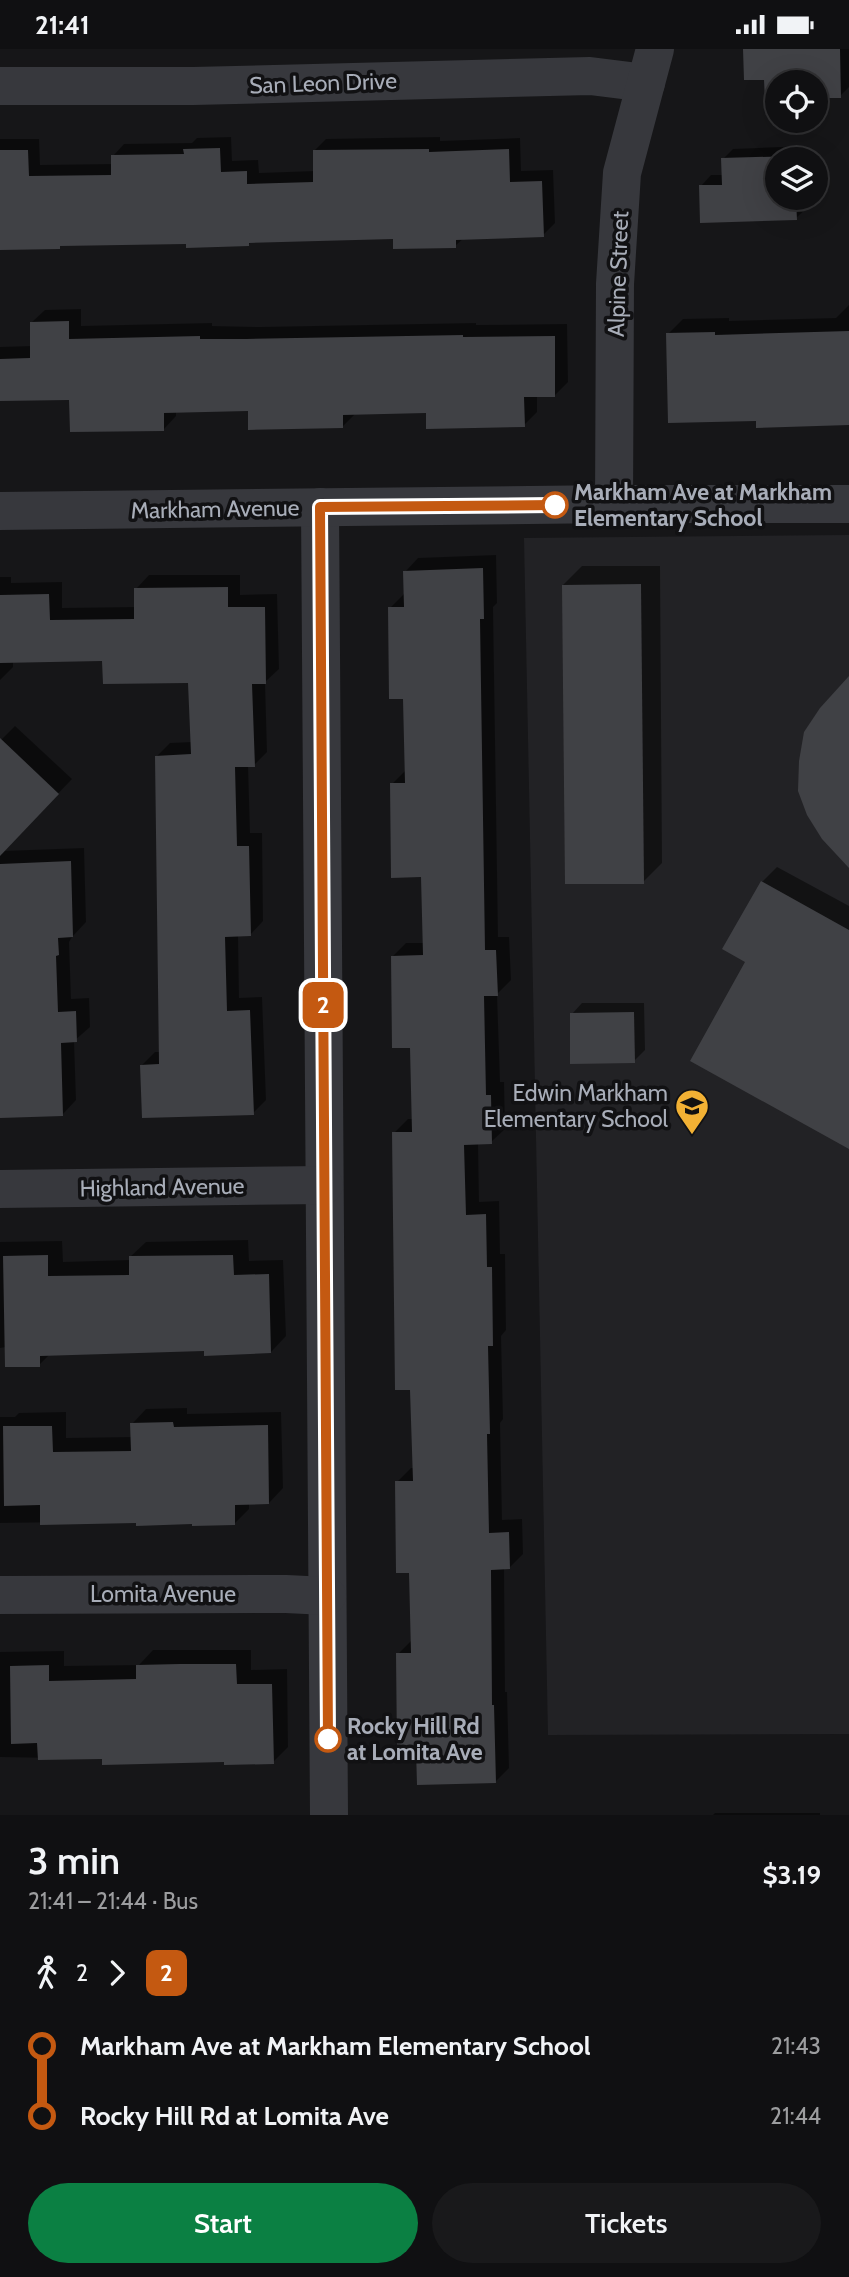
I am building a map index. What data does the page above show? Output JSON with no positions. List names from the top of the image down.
{
  "streets": {
    "street": [
      "San Leon Drive",
      "Alpine Street",
      "Markham Avenue",
      "Highland Avenue",
      "Lomita Avenue"
    ]
  },
  "crossings": [
    ["San Leon Drive", "Alpine Street"],
    ["Alpine Street", "Markham Avenue"]
  ],
  "places": {
    "other": ["Markham Ave at Markham Elementary School", "Rocky Hill Rd at Lomita Ave"],
    "school or university": ["Edwin Markham Elementary School"]
  },
  "lines": ["bus line 2"],
  "page": {
    "status": "21:41",
    "on_map": "2",
    "heading": ["3 min", "21:41 – 21:44 · Bus", "$3.19"],
    "legs": ["2", "2"],
    "list": [
      {
        "name": "Markham Ave at Markham Elementary School",
        "value": "21:43"
      },
      {
        "name": "Rocky Hill Rd at Lomita Ave",
        "value": "21:44"
      }
    ],
    "buttons": ["Start", "Tickets"]
  }
}
